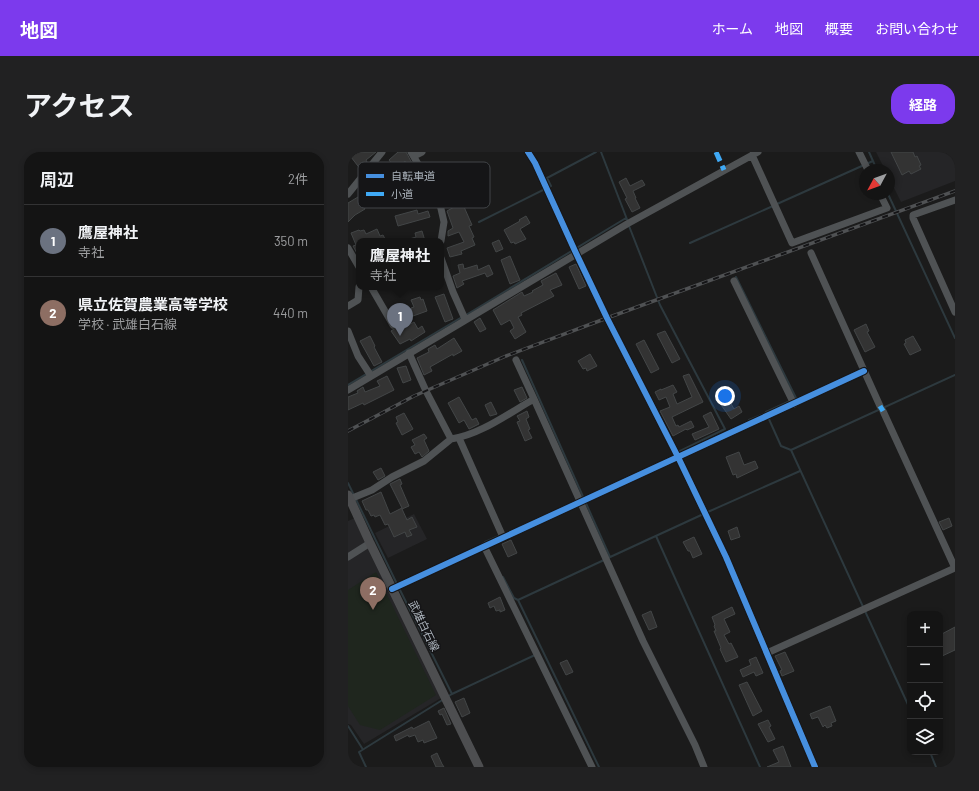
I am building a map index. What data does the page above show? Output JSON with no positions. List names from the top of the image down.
{
  "streets": {
    "main road": ["武雄白石線"]
  },
  "legend": ["自転車道", "小道"],
  "north": "bottom left",
  "page": {
    "header": "地図",
    "nav": [
      "ホーム",
      "地図",
      "概要",
      "お問い合わせ"
    ],
    "title": "アクセス",
    "buttons": "経路",
    "heading": ["周辺", "2件"],
    "list": [
      {
        "mark": "1",
        "name": "鷹屋神社",
        "note": "寺社",
        "value": "350 m"
      },
      {
        "mark": "2",
        "name": "県立佐賀農業高等学校",
        "note": "学校 · 武雄白石線",
        "value": "440 m"
      }
    ],
    "popup": ["鷹屋神社", "寺社"],
    "pins": ["1", "2"],
    "map_buttons": ["+", "−"]
  }
}
